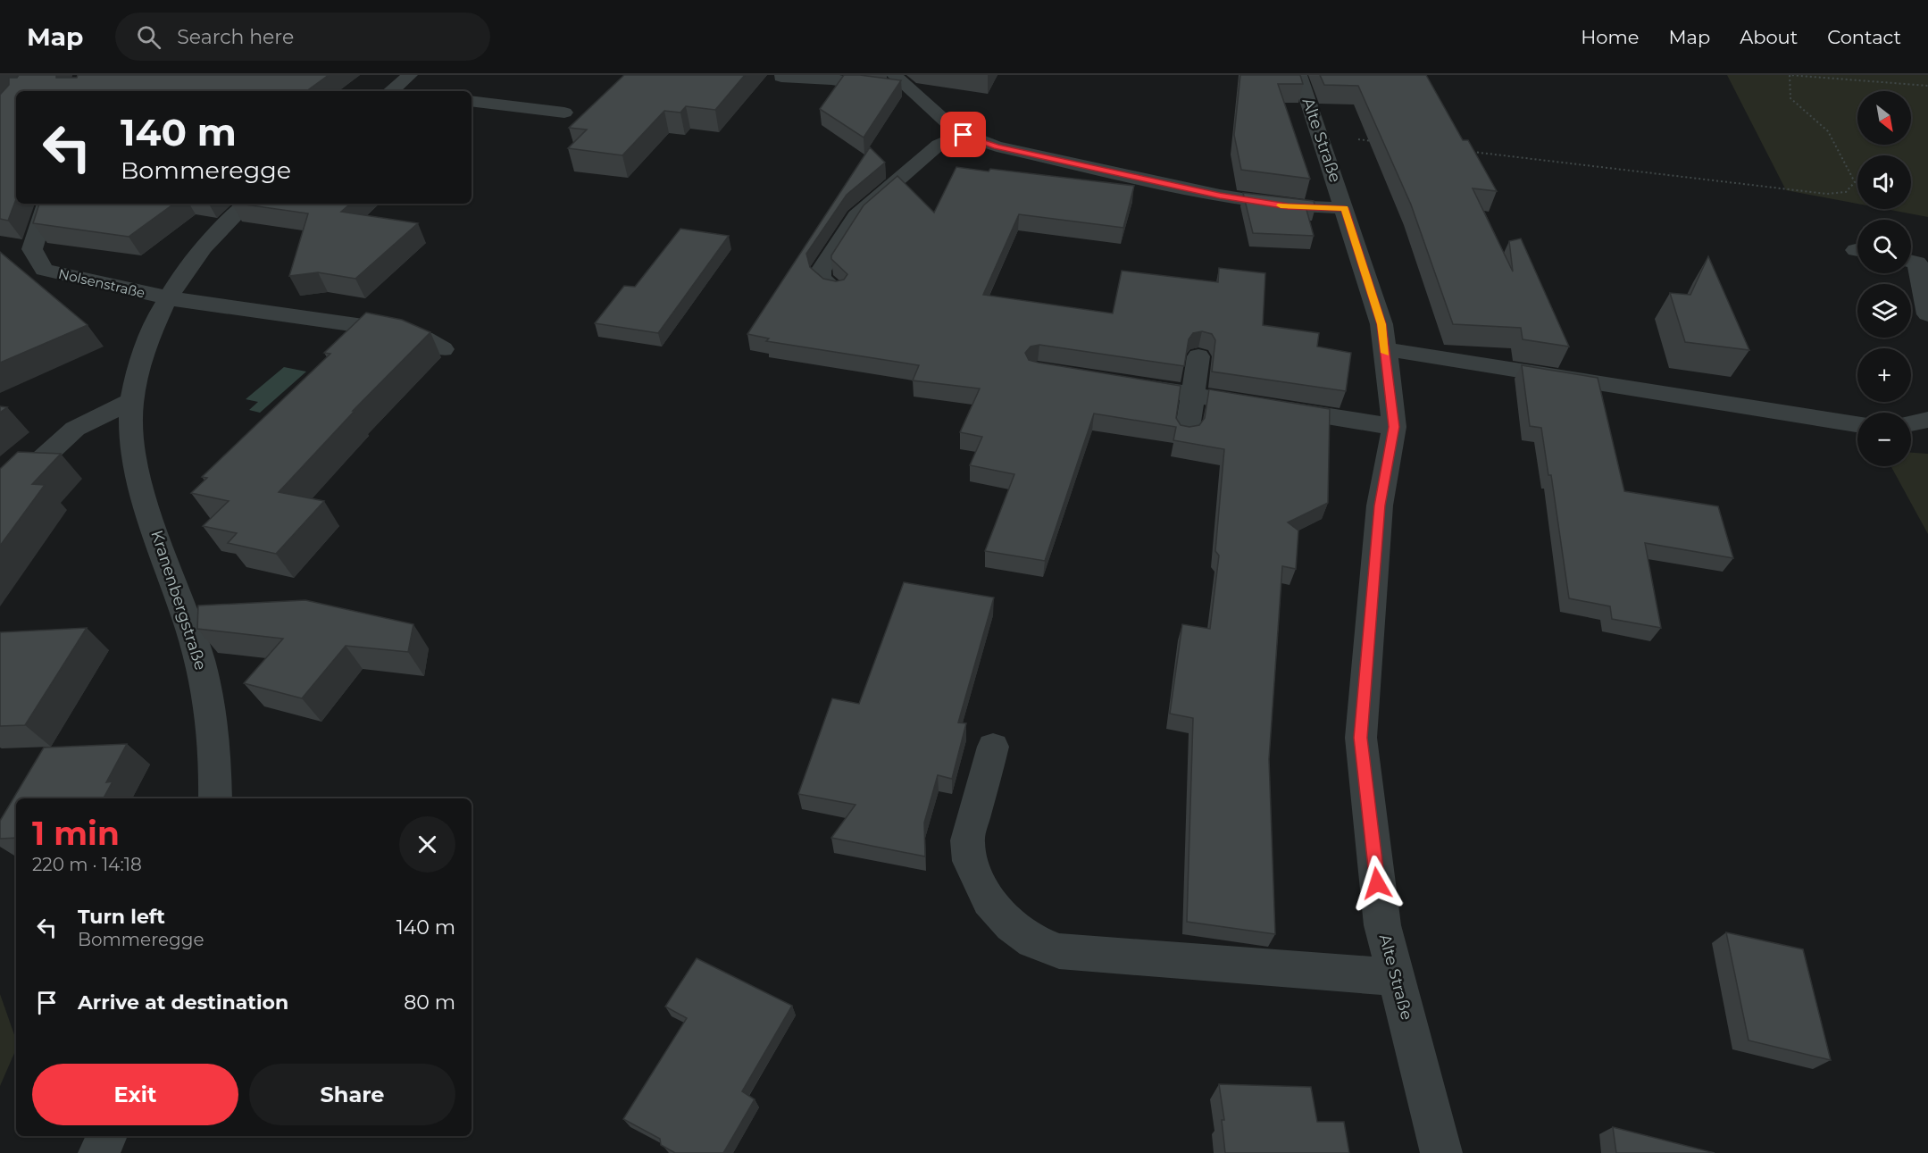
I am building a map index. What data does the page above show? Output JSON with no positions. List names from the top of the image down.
{
  "streets": {
    "street": ["Alte Straße", "Nolsenstraße", "Kranenbergstraße"]
  },
  "crossings": [
    ["Nolsenstraße", "Kranenbergstraße"]
  ],
  "north": "bottom right",
  "page": {
    "header": "Map",
    "search": "Search here",
    "nav": [
      "Home",
      "Map",
      "About",
      "Contact"
    ],
    "map_buttons": ["+", "−"],
    "turn": ["140 m", "Bommeregge"],
    "heading": ["1 min", "220 m · 14:18"],
    "list": [
      {
        "name": "Turn left",
        "note": "Bommeregge",
        "value": "140 m"
      },
      {
        "name": "Arrive at destination",
        "value": "80 m"
      }
    ],
    "buttons": ["Exit", "Share"]
  }
}
